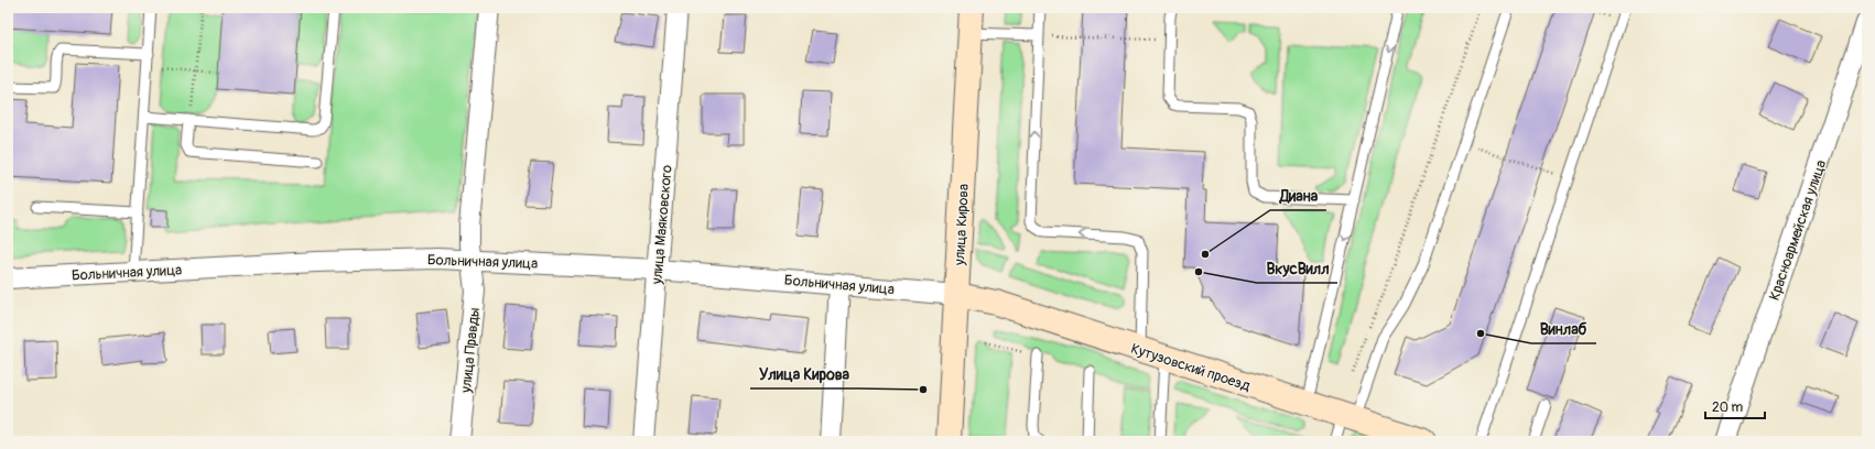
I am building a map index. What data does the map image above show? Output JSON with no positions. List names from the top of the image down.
{
  "streets": {
    "street": [
      "улица Маяковского",
      "улица Кирова",
      "Красноармейская улица",
      "Больничная улица",
      "улица Правды",
      "Кутузовский проезд"
    ]
  },
  "crossings": [
    ["улица Маяковского", "Больничная улица"],
    ["улица Кирова", "Больничная улица"],
    ["улица Кирова", "Кутузовский проезд"],
    ["Больничная улица", "улица Правды"],
    ["Больничная улица", "Кутузовский проезд"]
  ],
  "places": [
    "Диана",
    "ВкусВилл",
    "Винлаб",
    "Улица Кирова"
  ],
  "scale_bar": "20 m"
}
